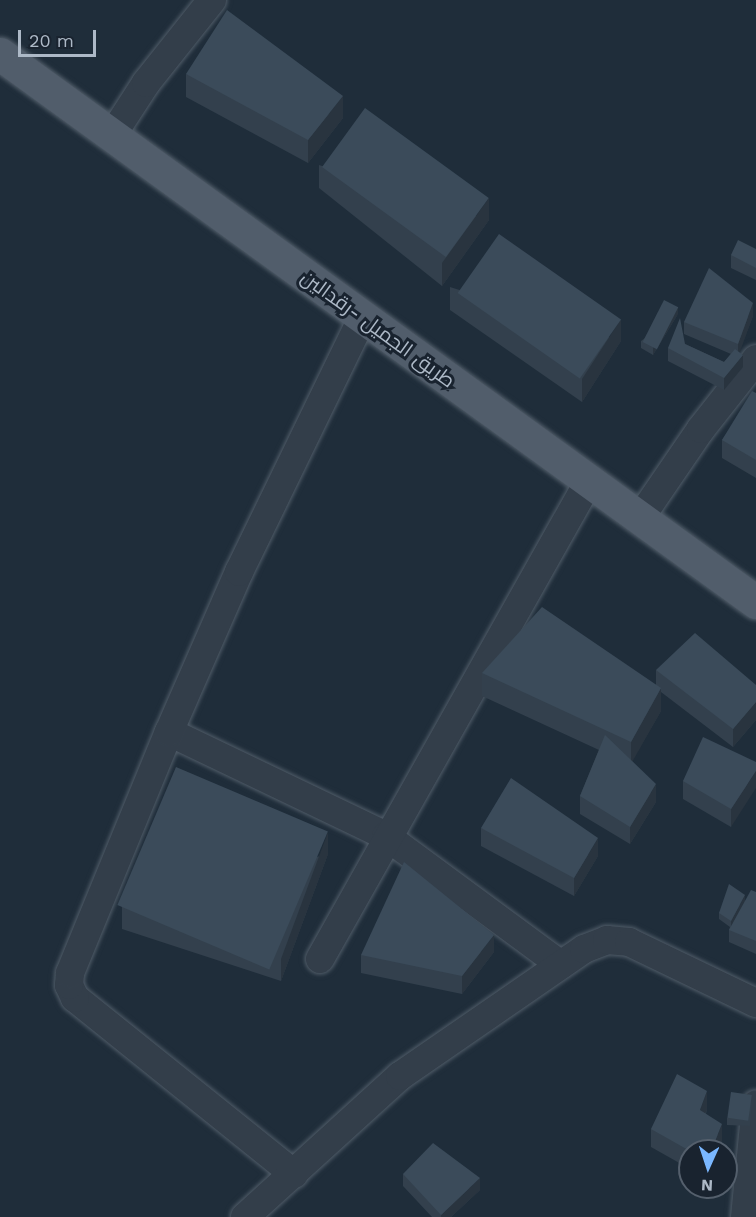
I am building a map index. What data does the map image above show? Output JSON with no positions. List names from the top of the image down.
{
  "streets": {
    "main road": ["طريق الجميل -رقدالين"]
  },
  "scale_bar": "20 m",
  "north": "bottom"
}
